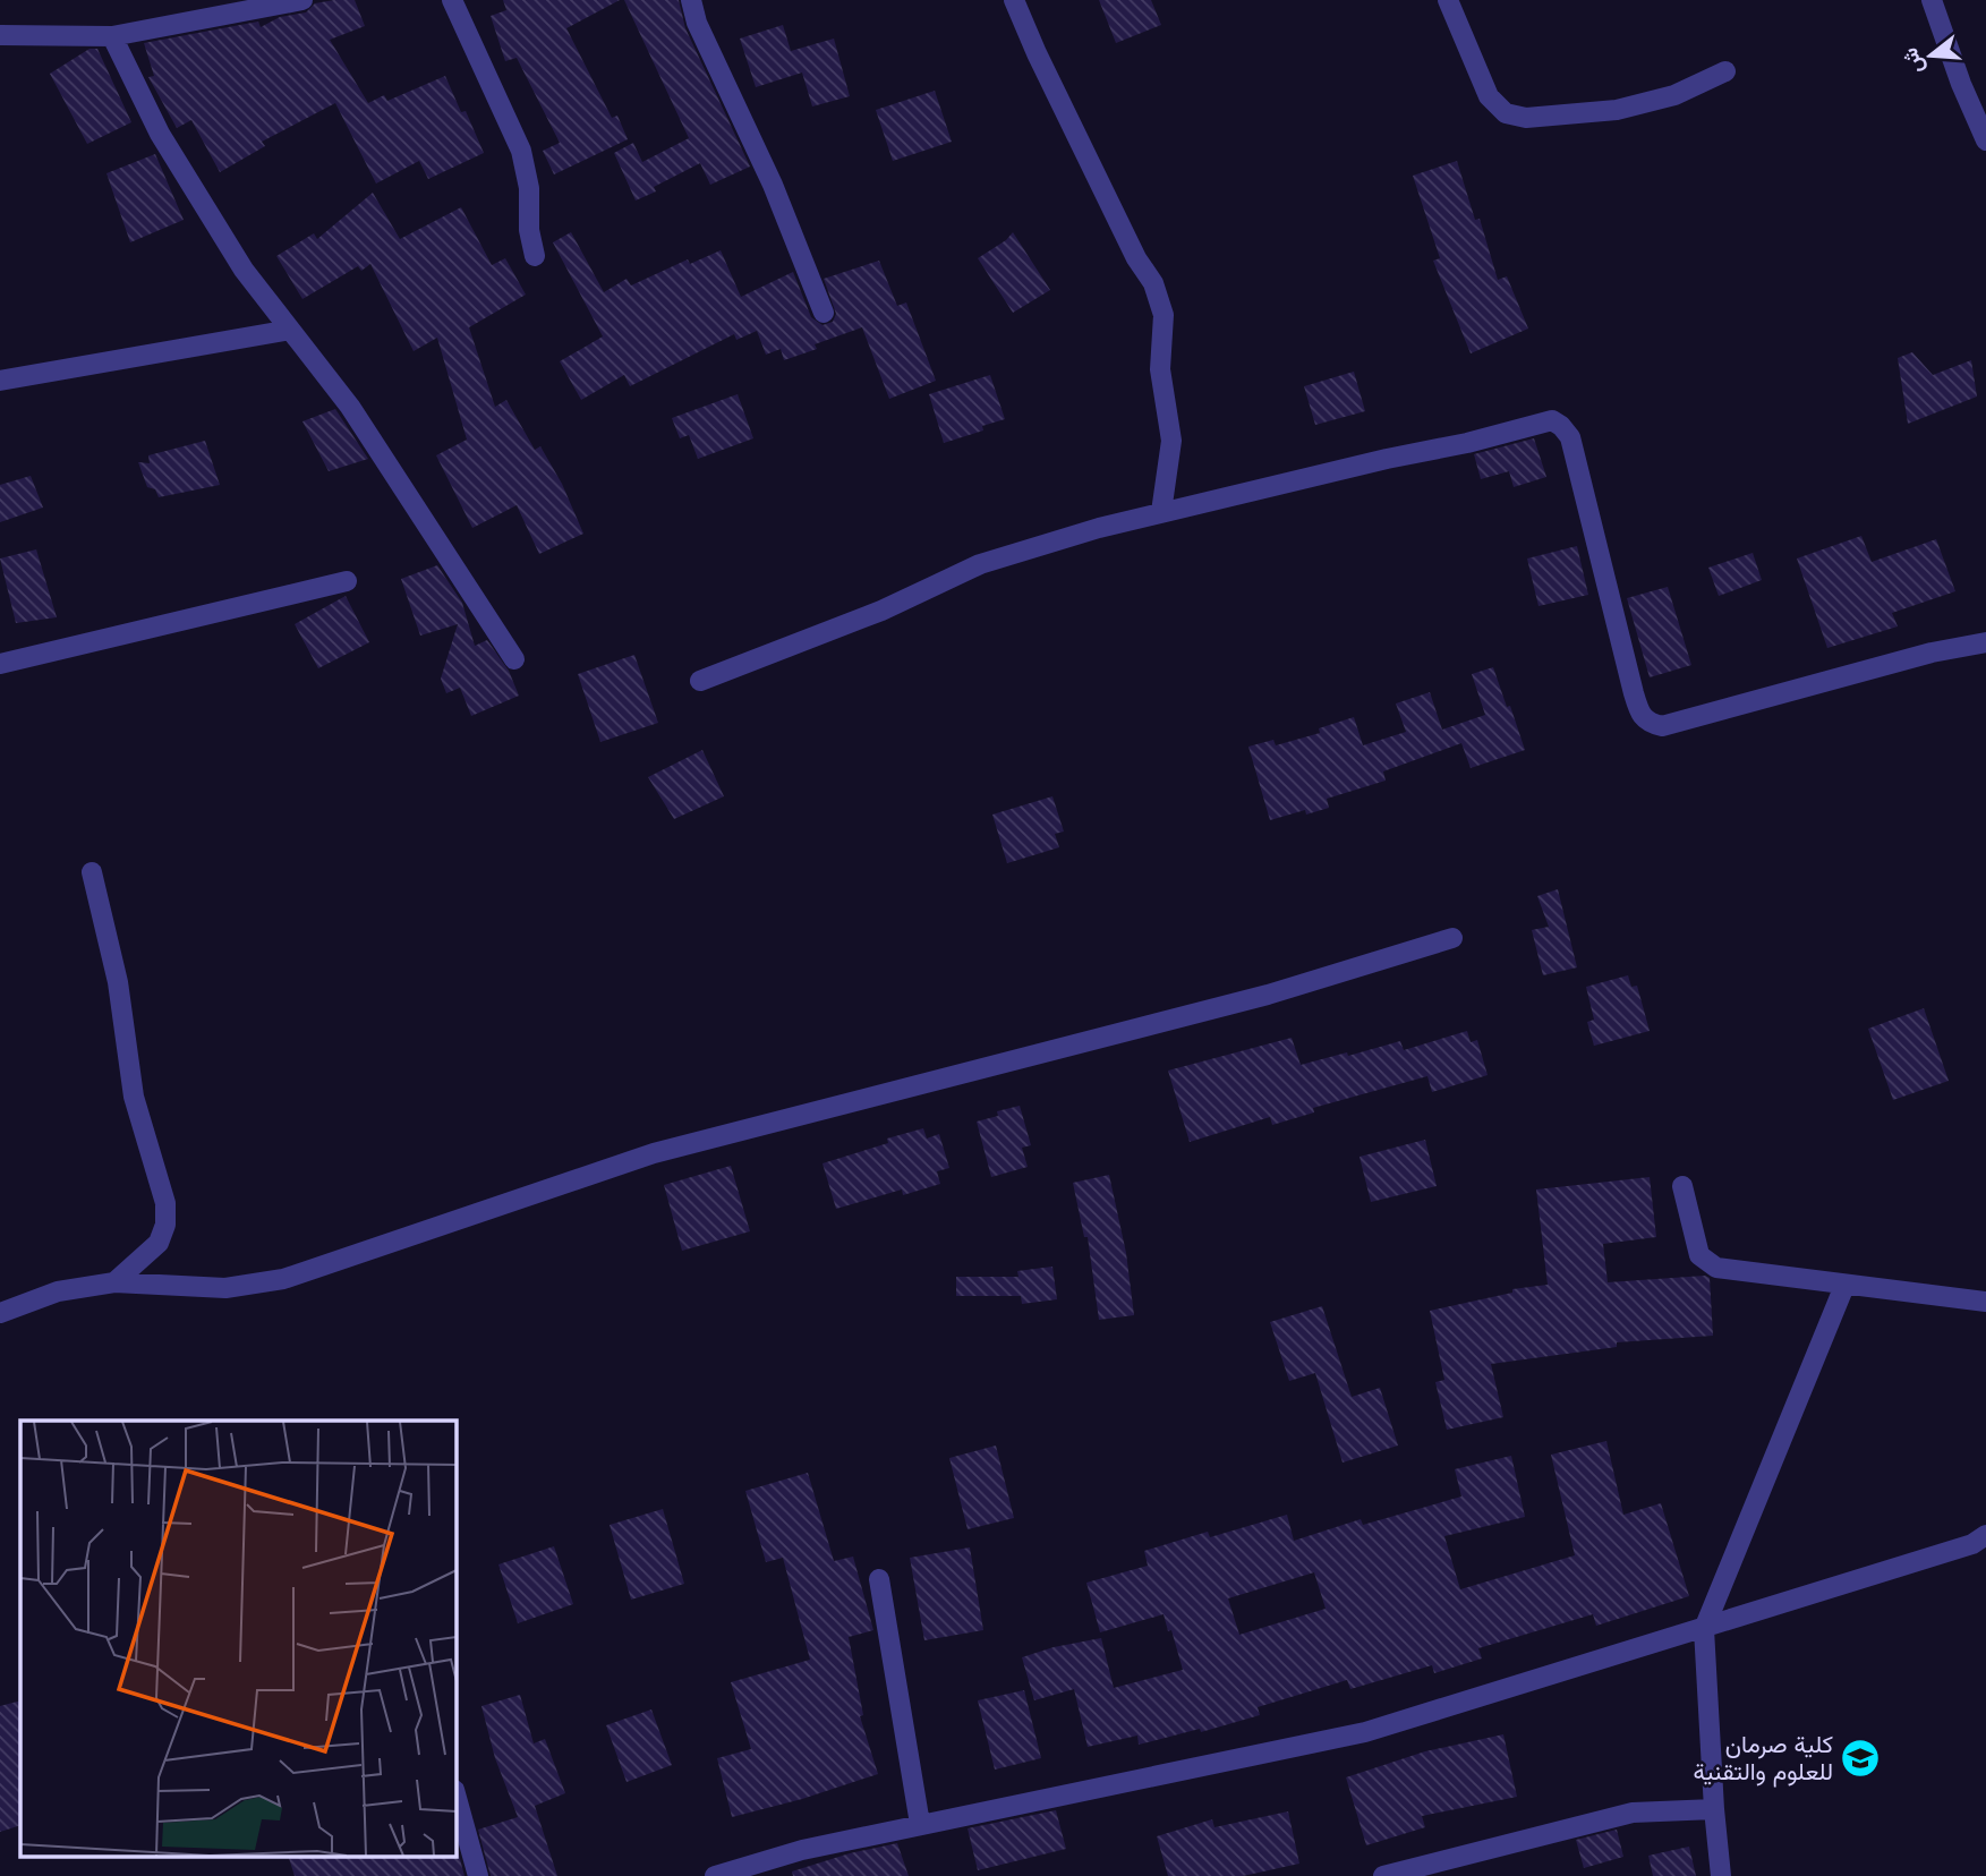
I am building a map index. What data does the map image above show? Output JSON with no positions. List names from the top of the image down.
{
  "places": {
    "school or university": ["كلية صرمان للعلوم والتقنية"]
  },
  "north": "left"
}
